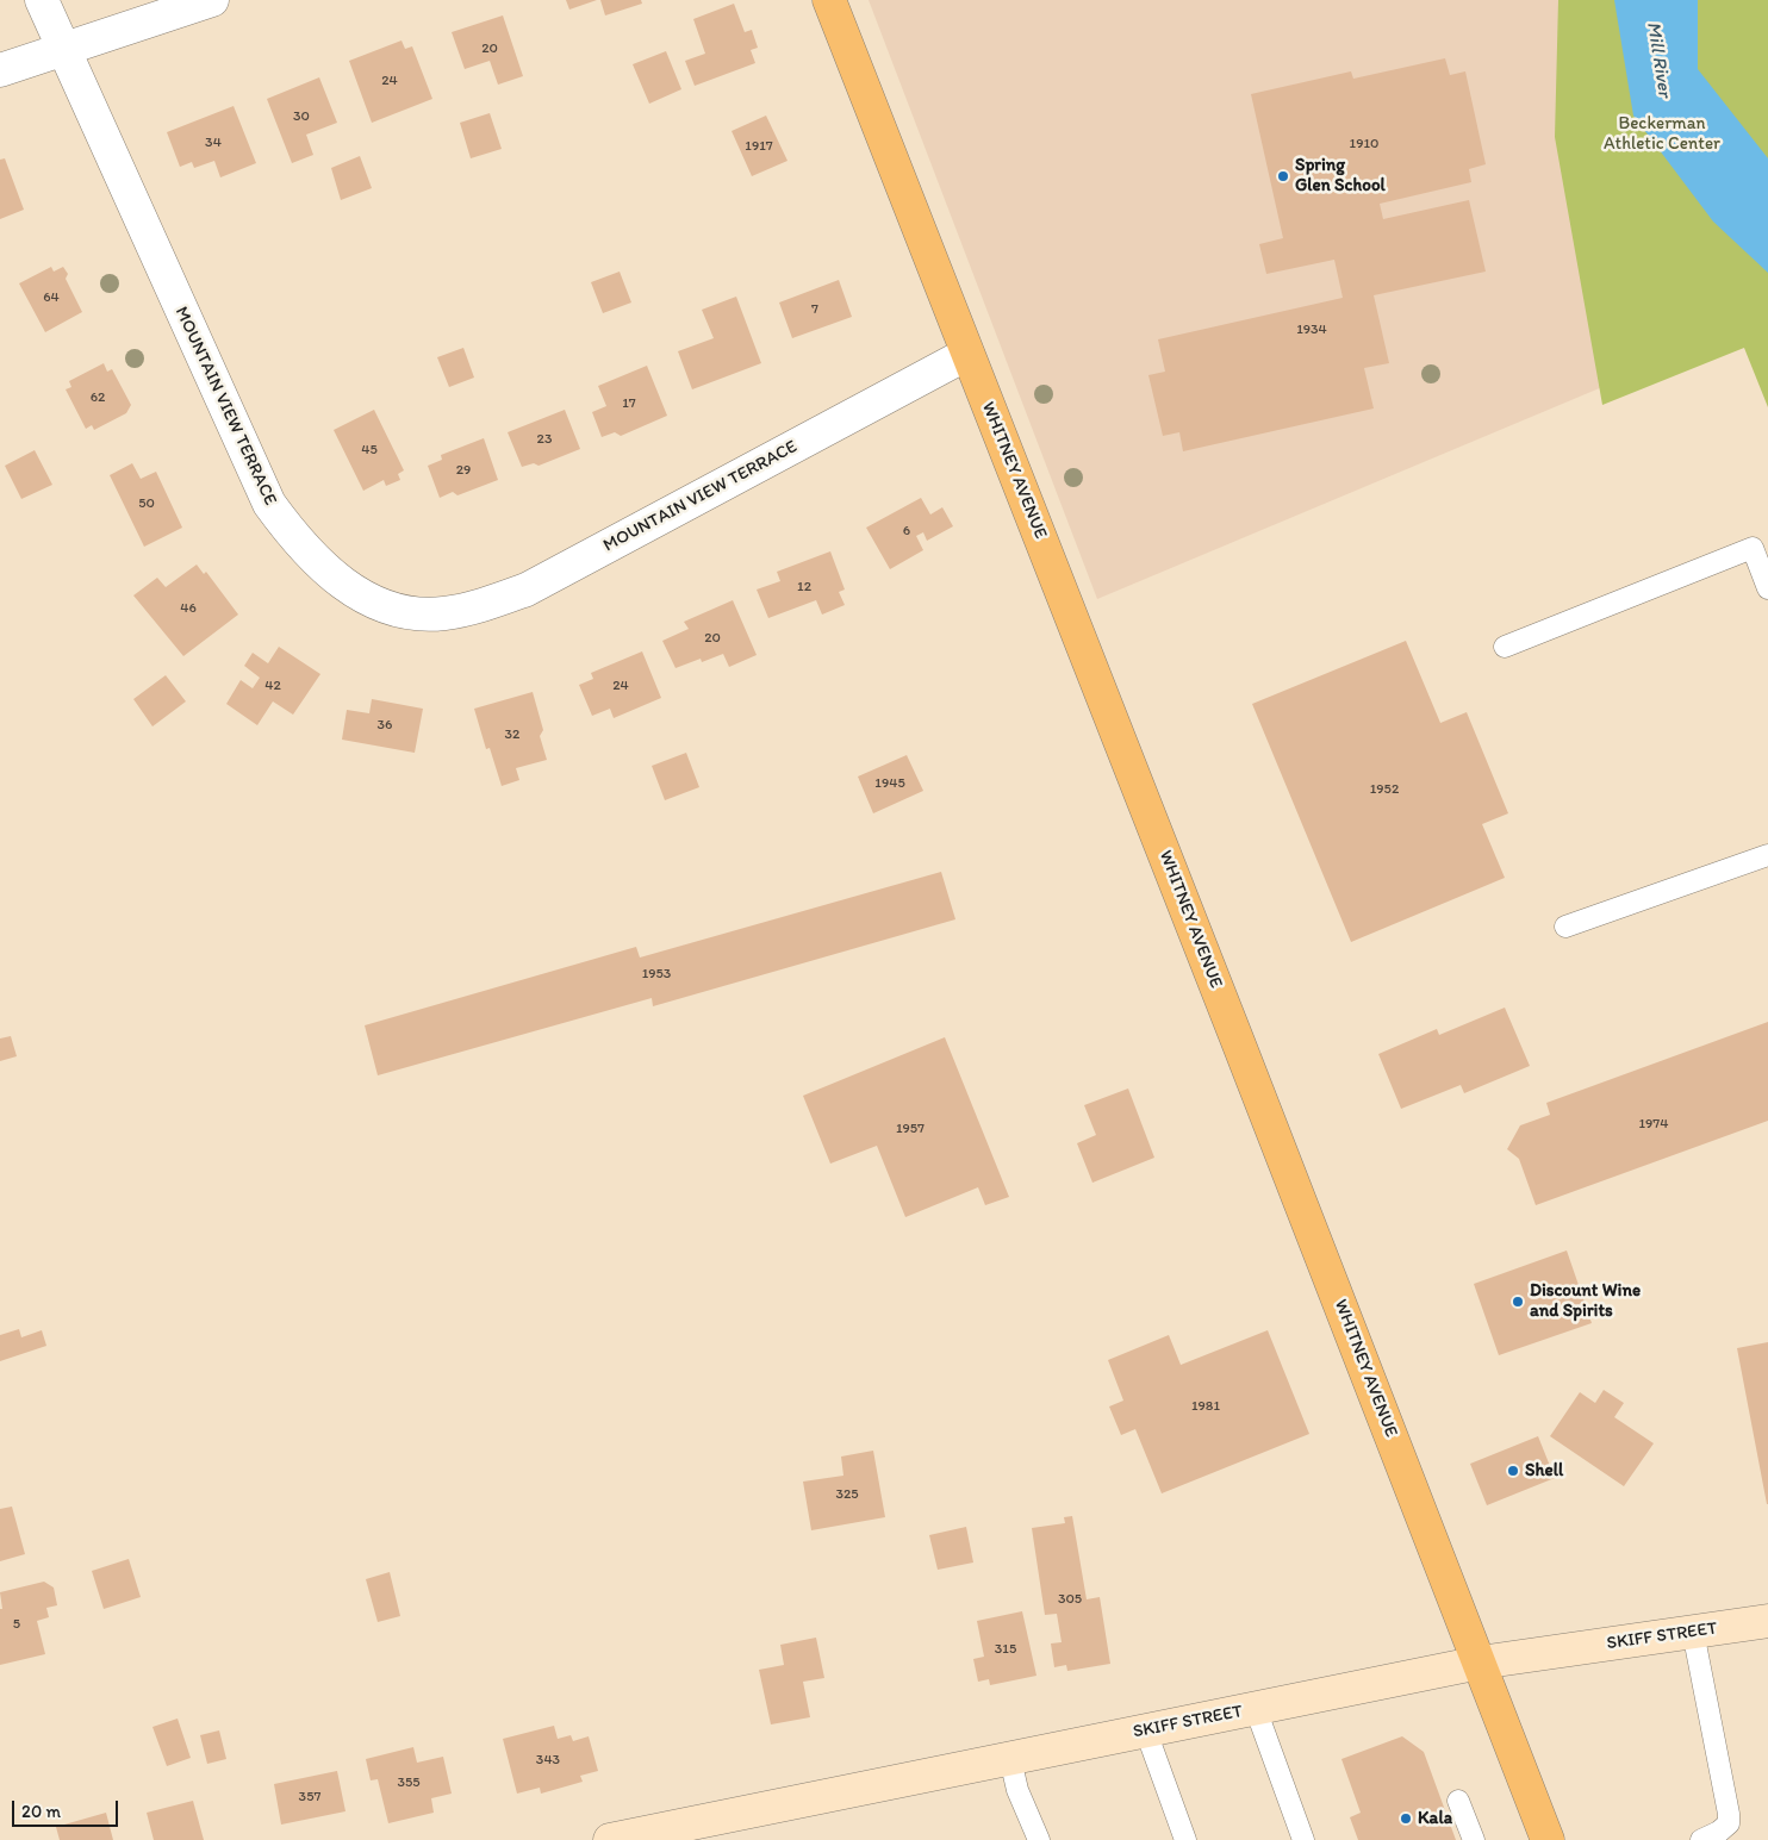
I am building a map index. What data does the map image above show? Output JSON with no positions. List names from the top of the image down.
{
  "streets": {
    "main road": ["WHITNEY AVENUE", "SKIFF STREET"],
    "street": ["MOUNTAIN VIEW TERRACE"]
  },
  "crossings": [
    ["MOUNTAIN VIEW TERRACE", "WHITNEY AVENUE"],
    ["WHITNEY AVENUE", "SKIFF STREET"]
  ],
  "water": ["Mill River"],
  "parks": ["Beckerman Athletic Center"],
  "places": [
    "Spring Glen School",
    "Discount Wine and Spirits",
    "Shell",
    "Kala"
  ],
  "house_numbers": [
    "20",
    "24",
    "30",
    "34",
    "1910",
    "1917",
    "64",
    "7",
    "1934",
    "62",
    "17",
    "23",
    "45",
    "29",
    "50",
    "6",
    "12",
    "46",
    "20",
    "42",
    "24",
    "36",
    "32",
    "1945",
    "1952",
    "1953",
    "1974",
    "1957",
    "1981",
    "325",
    "305",
    "5",
    "315",
    "343",
    "355",
    "357"
  ],
  "scale_bar": "20 m"
}
